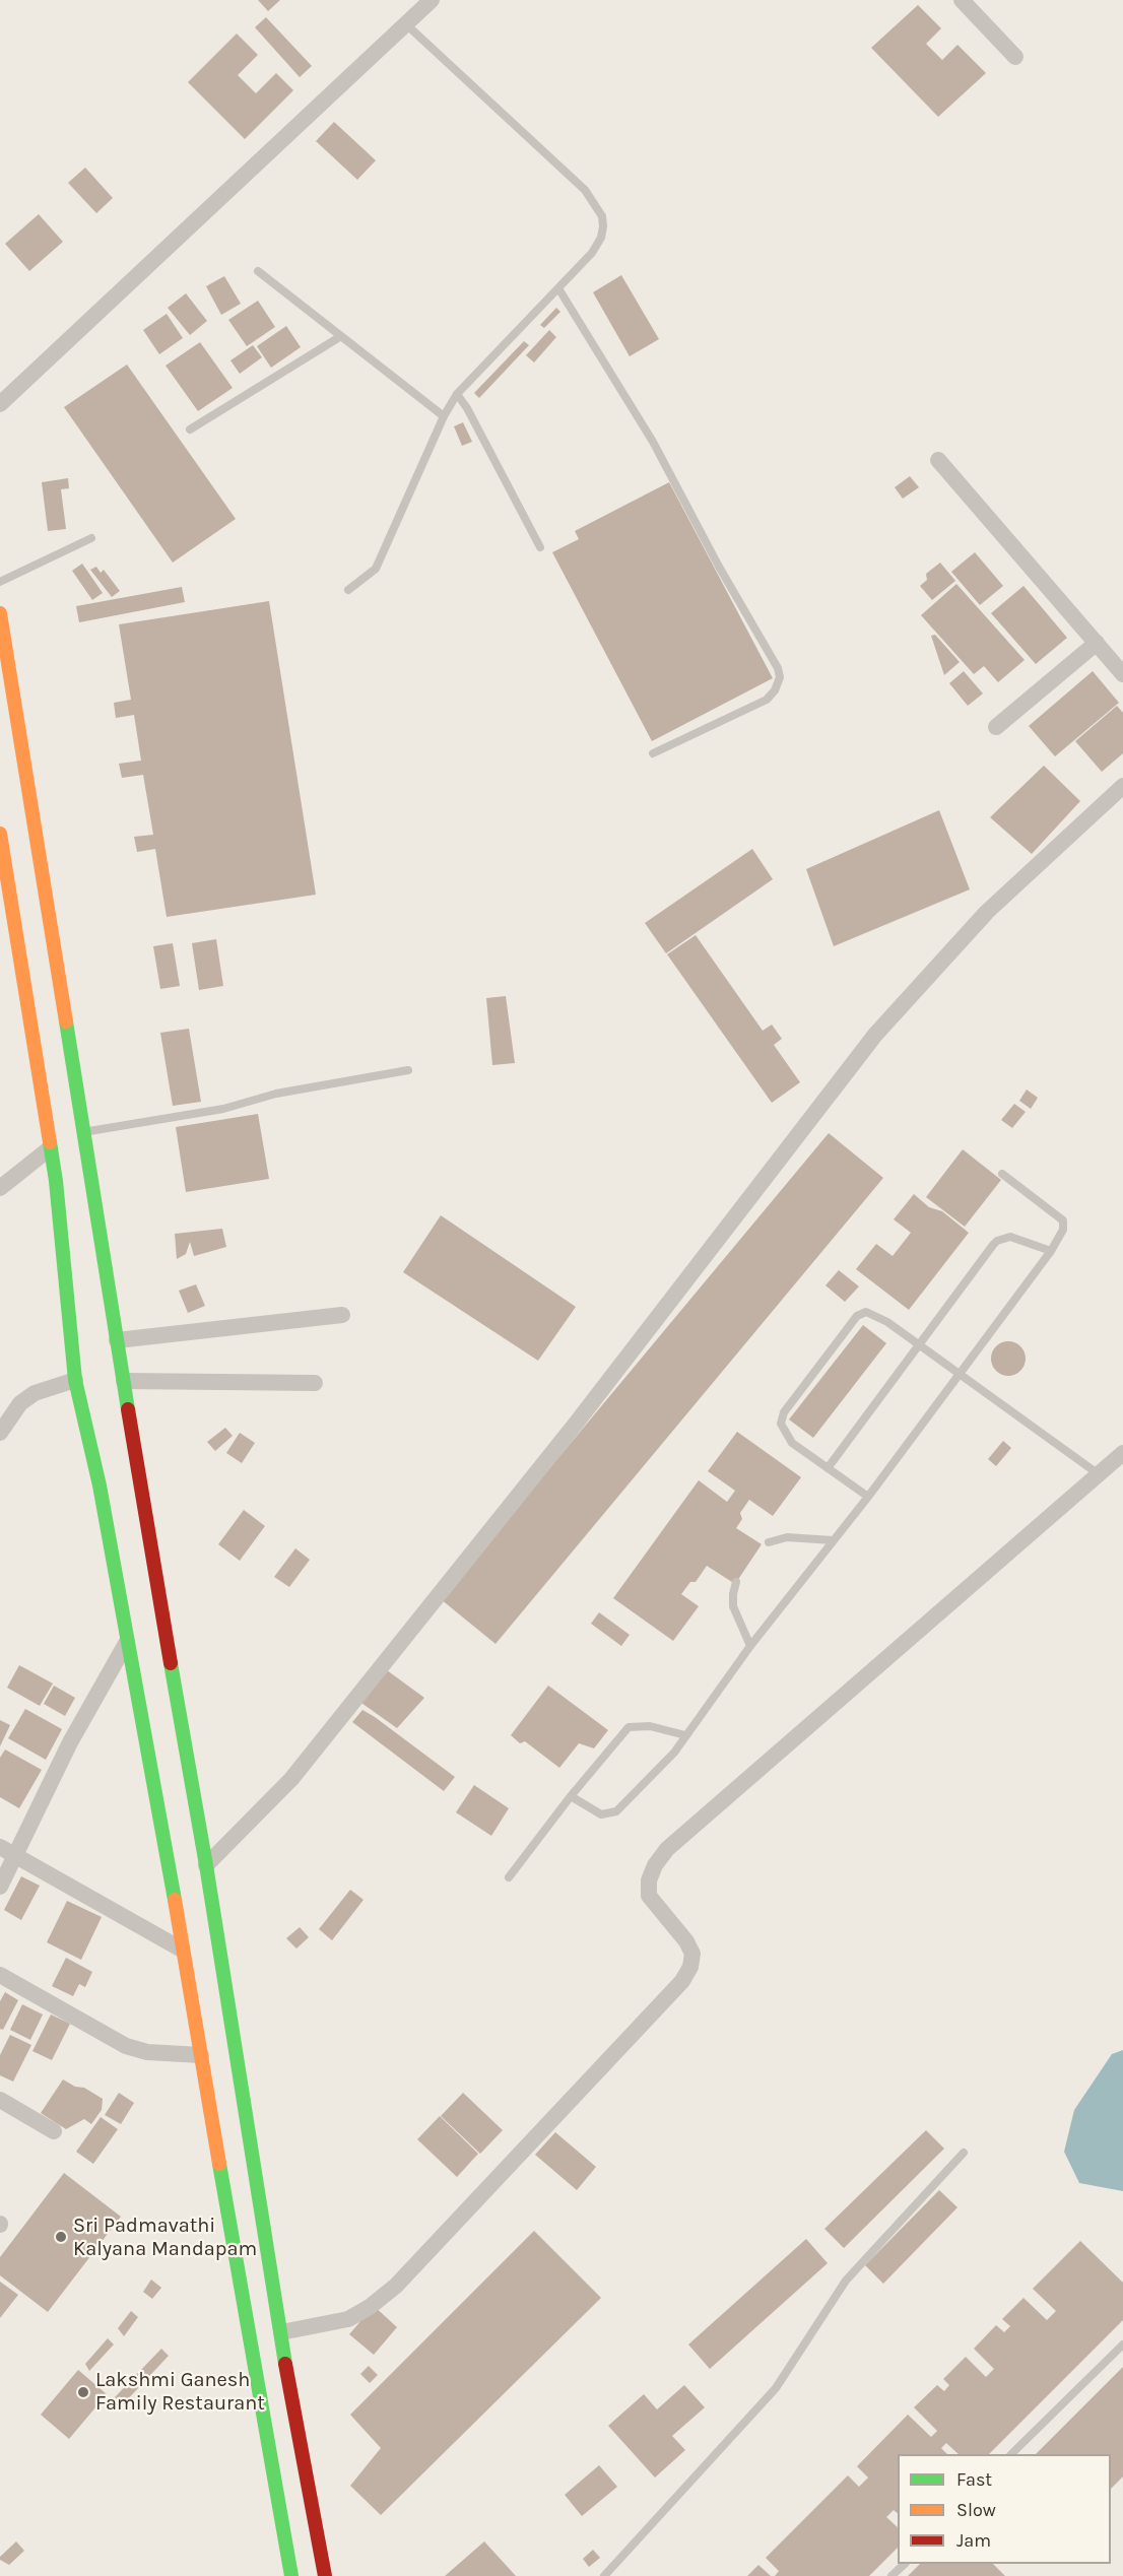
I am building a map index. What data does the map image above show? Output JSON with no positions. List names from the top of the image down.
{
  "places": ["Sri Padmavathi Kalyana Mandapam", "Lakshmi Ganesh Family Restaurant"],
  "legend": ["Fast", "Slow", "Jam"]
}
